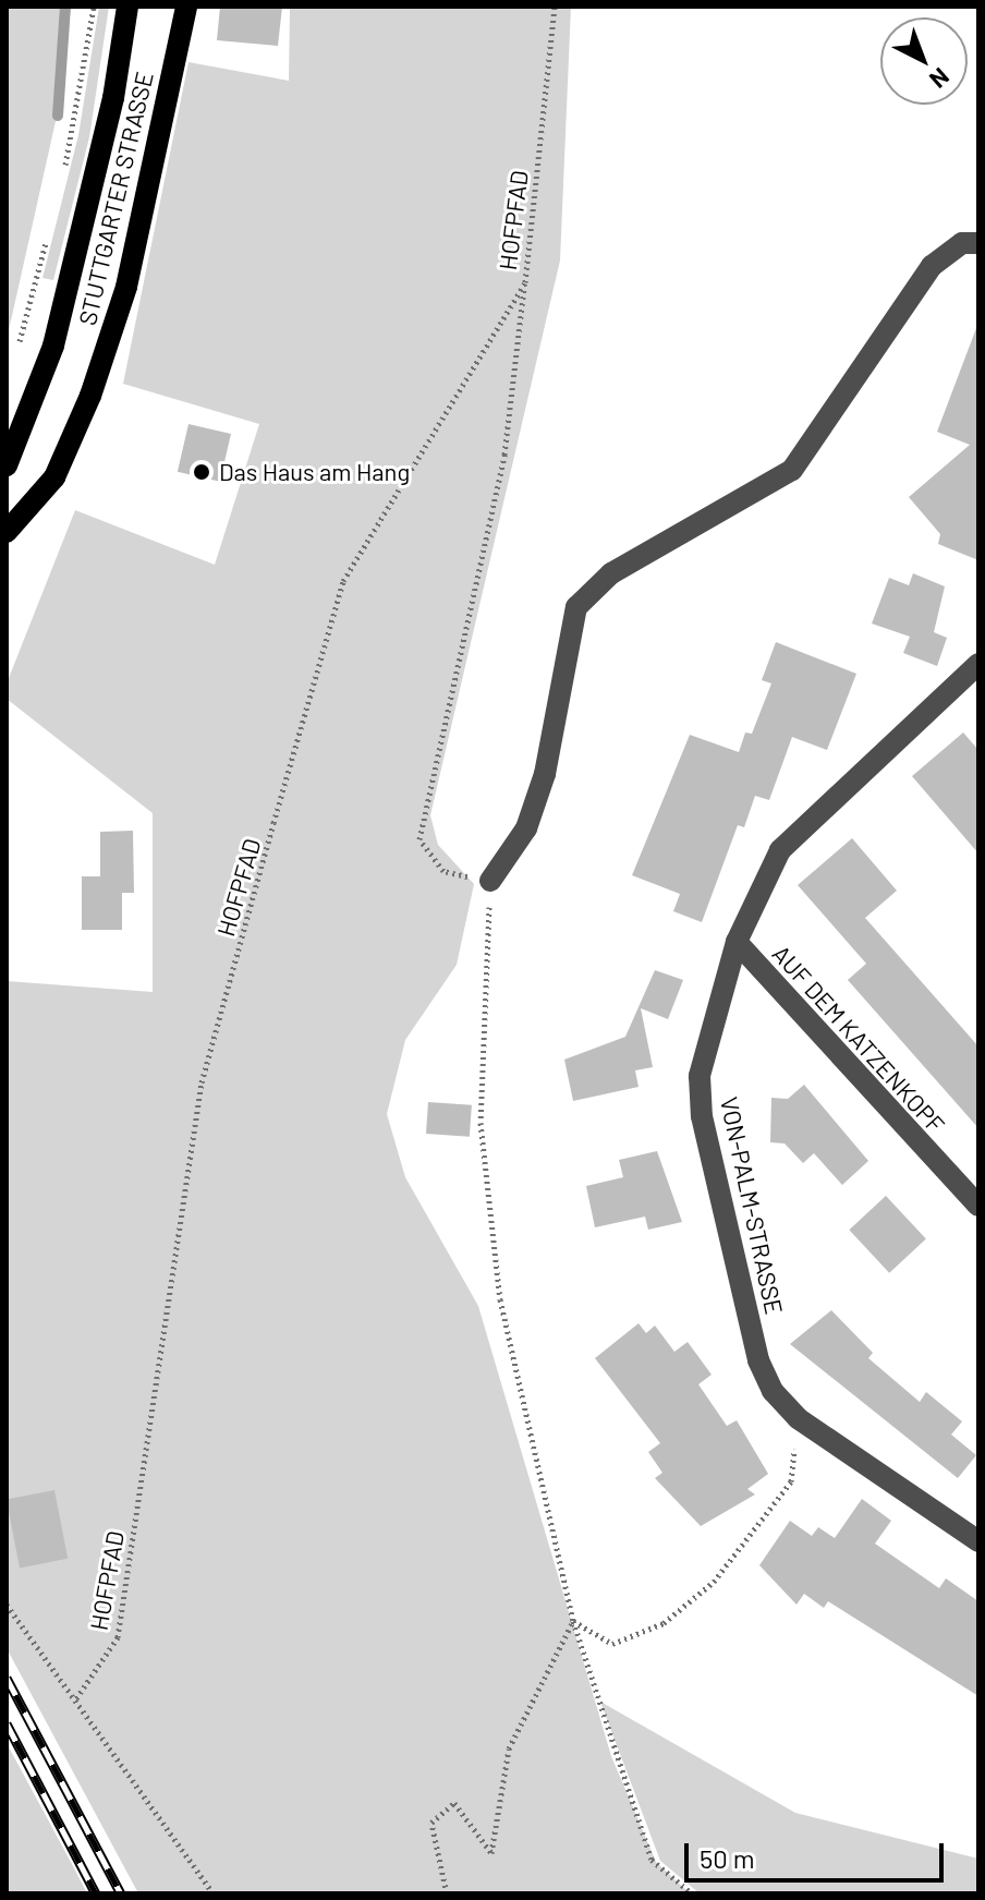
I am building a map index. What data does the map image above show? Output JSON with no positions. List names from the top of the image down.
{
  "streets": {
    "main road": ["STUTTGARTER STRASSE"],
    "street": ["AUF DEM KATZENKOPF", "VON-PALM-STRASSE"],
    "path": ["HOFPFAD"]
  },
  "crossings": [
    ["AUF DEM KATZENKOPF", "VON-PALM-STRASSE"]
  ],
  "places": ["Das Haus am Hang"],
  "scale_bar": "50 m",
  "north": "bottom right"
}
